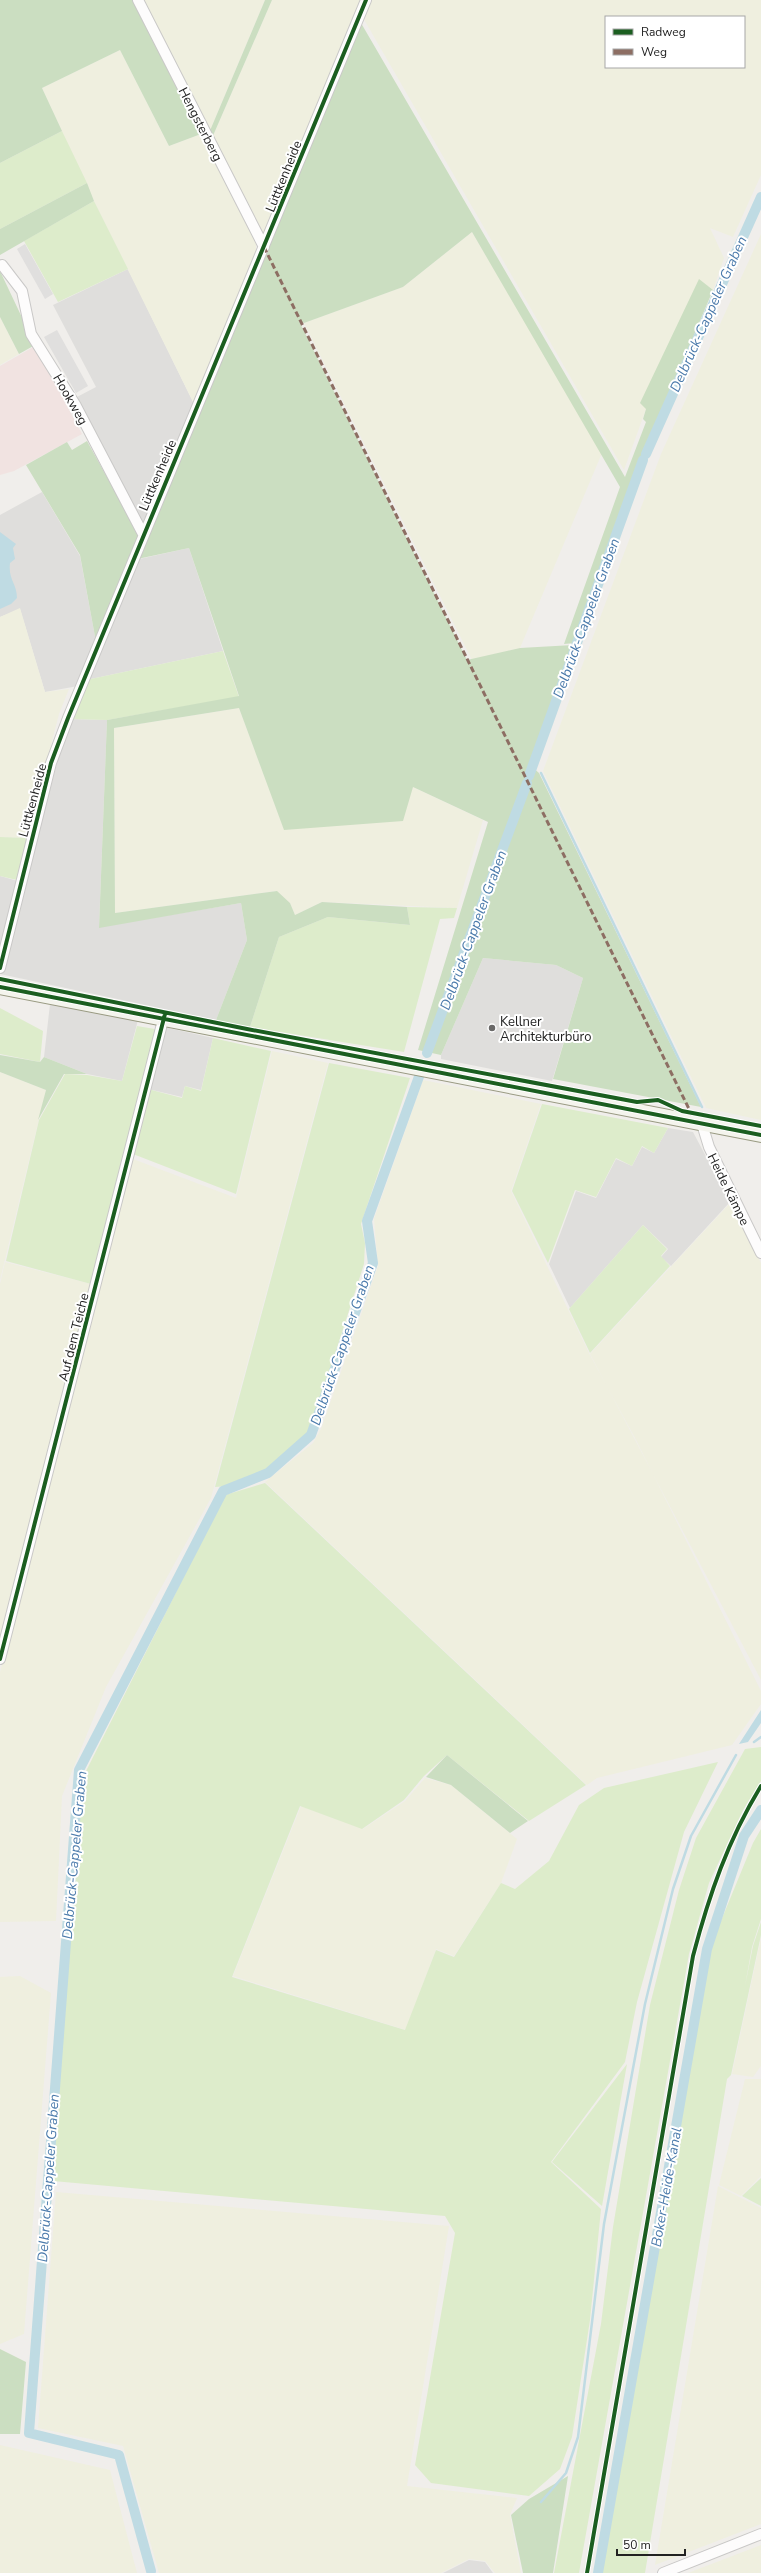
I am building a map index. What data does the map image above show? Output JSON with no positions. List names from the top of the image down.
{
  "streets": {
    "street": [
      "Hengsterberg",
      "Lüttkenheide",
      "Hookweg",
      "Heide Kämpe",
      "Auf dem Teiche"
    ]
  },
  "crossings": [
    ["Hengsterberg", "Lüttkenheide"],
    ["Lüttkenheide", "Hookweg"]
  ],
  "water": ["Delbrück-Cappeler Graben", "Boker-Heide-Kanal"],
  "places": ["Kellner Architekturbüro"],
  "legend": ["Radweg", "Weg"],
  "scale_bar": "50 m"
}
